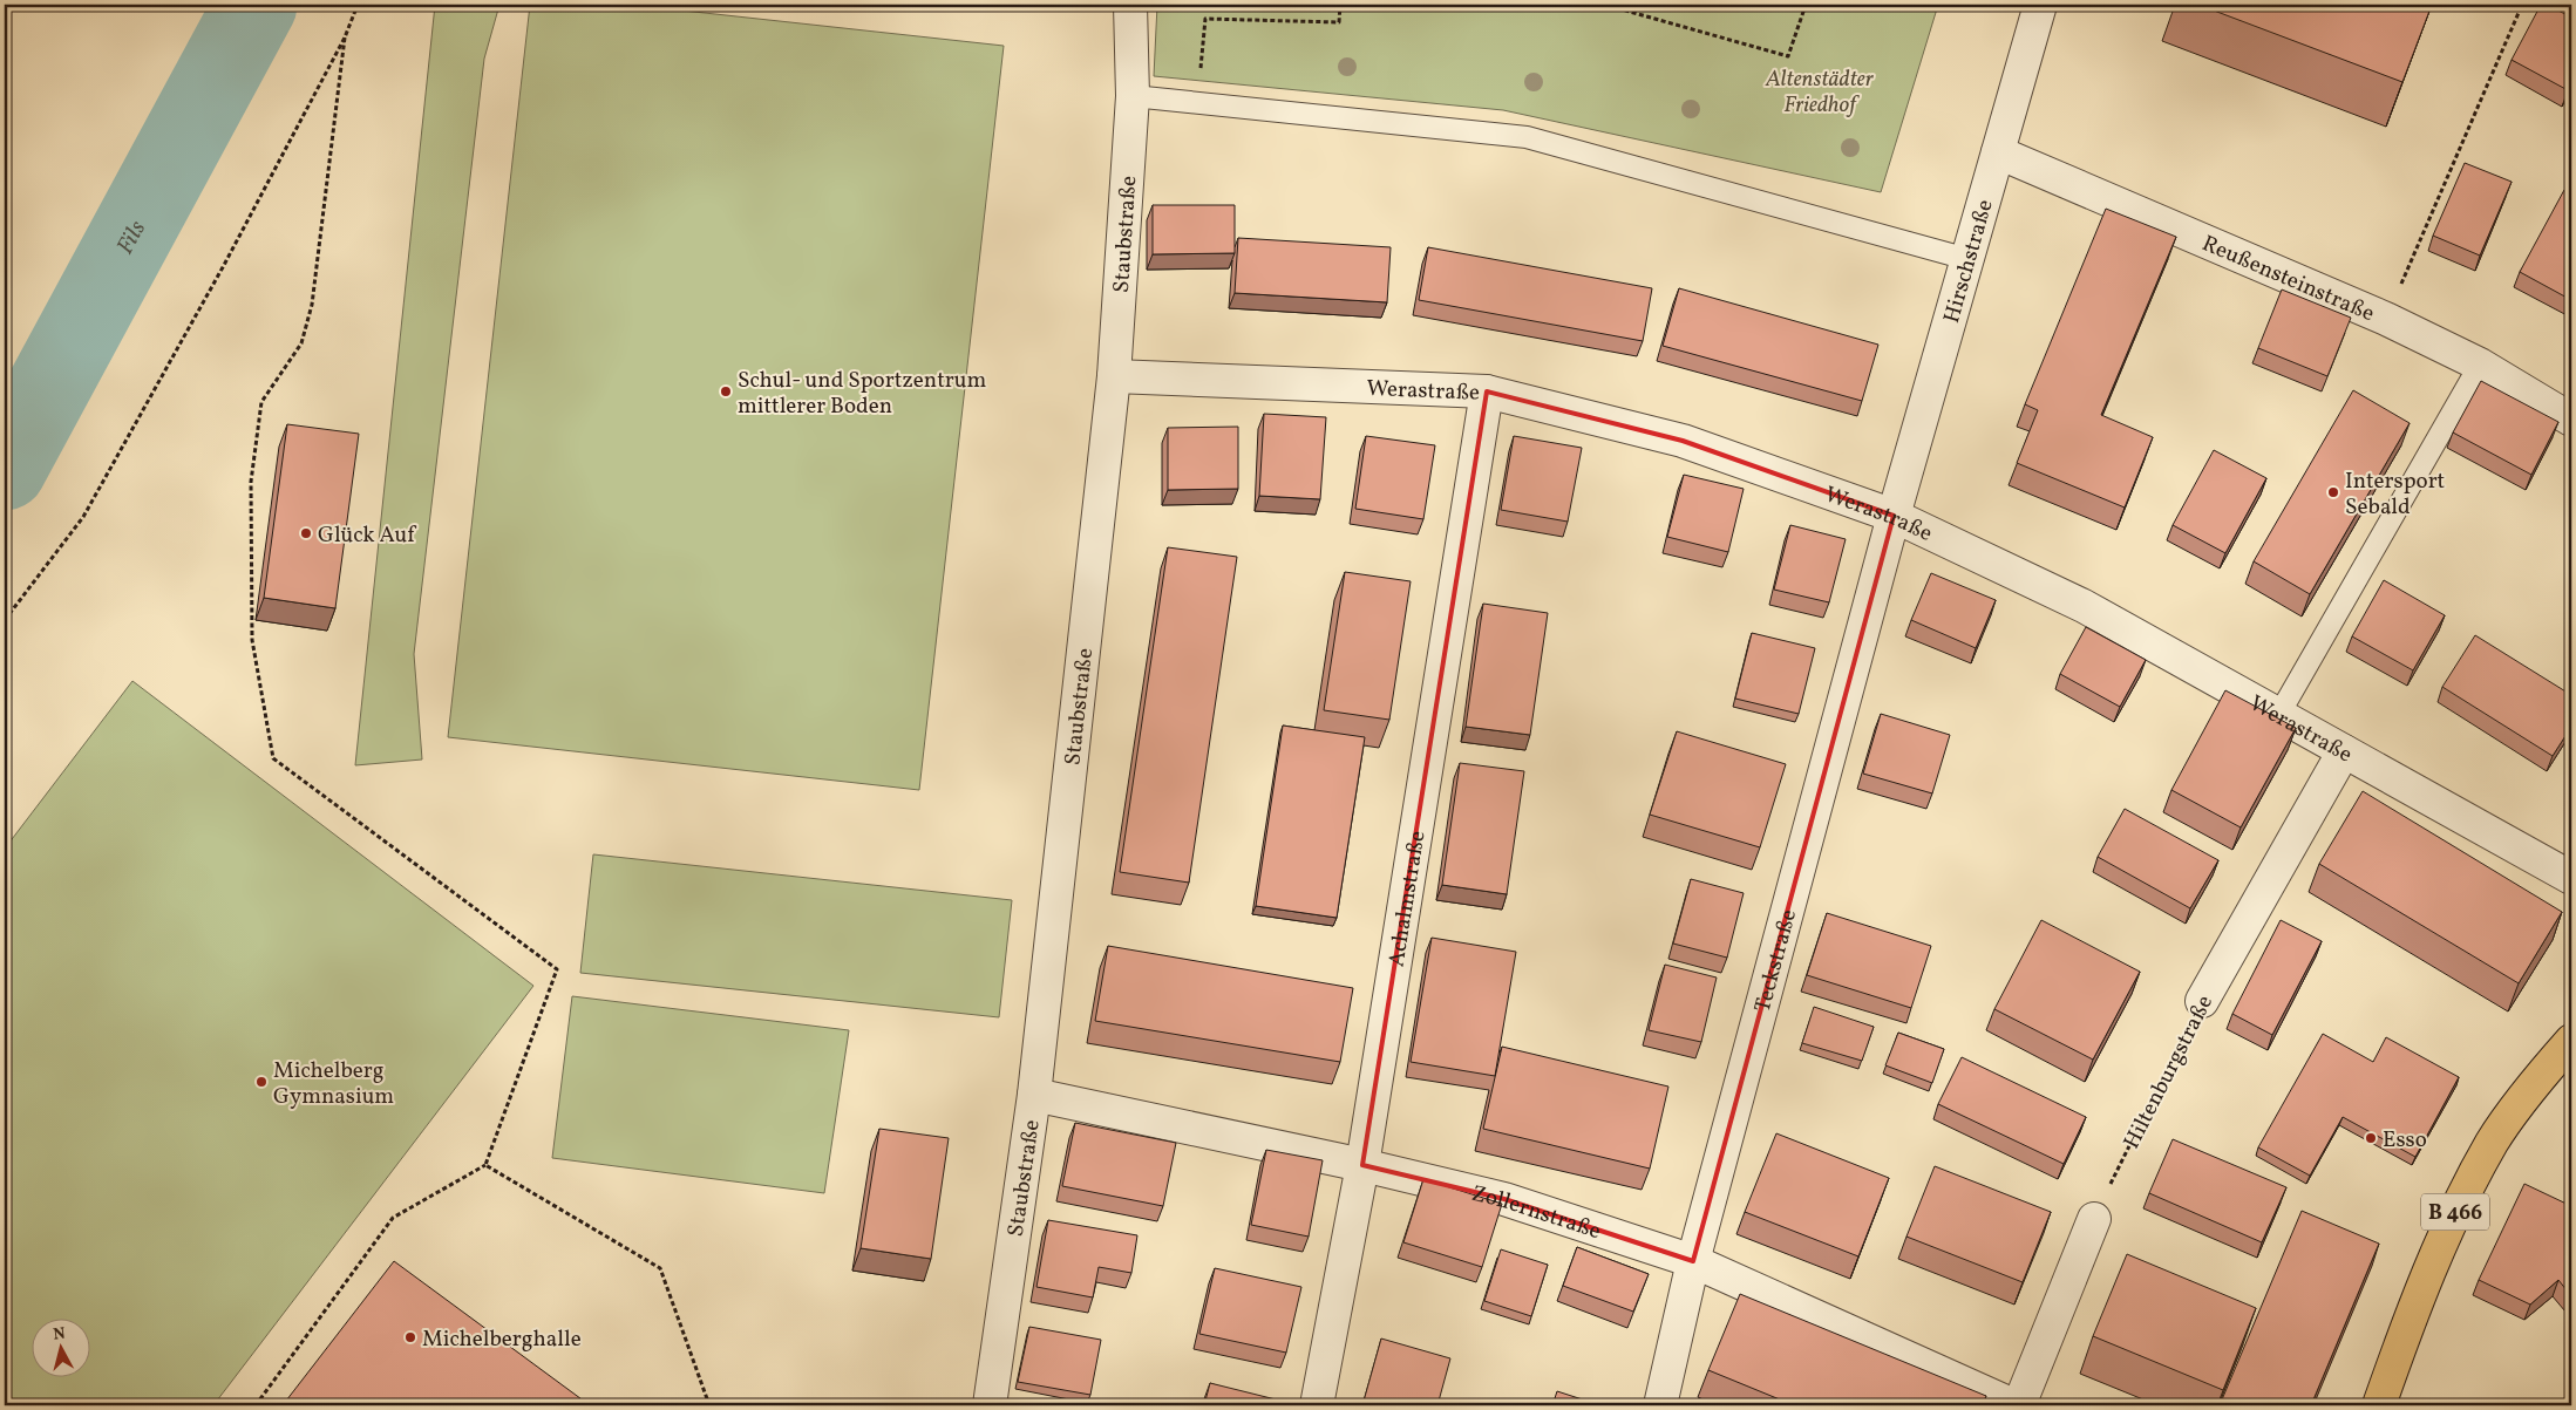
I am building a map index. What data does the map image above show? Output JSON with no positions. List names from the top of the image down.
{
  "streets": {
    "main road": ["B 466"],
    "street": [
      "Staubstraße",
      "Hirschstraße",
      "Reußensteinstraße",
      "Werastraße",
      "Achalmstraße",
      "Teckstraße",
      "Hiltenburgstraße",
      "Zollernstraße"
    ]
  },
  "crossings": [
    ["Staubstraße", "Werastraße"],
    ["Staubstraße", "Zollernstraße"],
    ["Hirschstraße", "Reußensteinstraße"],
    ["Hirschstraße", "Werastraße"],
    ["Hirschstraße", "Teckstraße"],
    ["Werastraße", "Achalmstraße"],
    ["Werastraße", "Teckstraße"],
    ["Werastraße", "Hiltenburgstraße"],
    ["Achalmstraße", "Zollernstraße"],
    ["Teckstraße", "Zollernstraße"]
  ],
  "water": ["Fils"],
  "parks": ["Altenstädter Friedhof"],
  "places": [
    "Schul- und Sportzentrum mittlerer Boden",
    "Intersport Sebald",
    "Glück Auf",
    "Michelberg Gymnasium",
    "Esso",
    "Michelberghalle"
  ],
  "north": "top"
}
